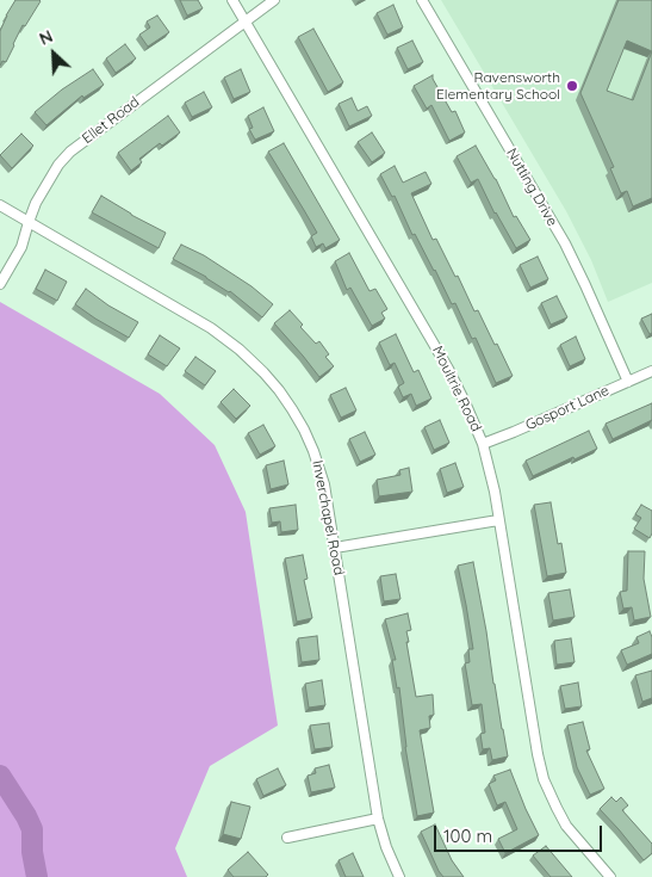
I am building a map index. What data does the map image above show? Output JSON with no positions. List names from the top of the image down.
{
  "streets": {
    "street": [
      "Ellet Road",
      "Nutting Drive",
      "Moultrie Road",
      "Gosport Lane",
      "Inverchapel Road"
    ]
  },
  "crossings": [
    ["Ellet Road", "Moultrie Road"],
    ["Ellet Road", "Inverchapel Road"],
    ["Nutting Drive", "Gosport Lane"],
    ["Moultrie Road", "Gosport Lane"]
  ],
  "places": ["Ravensworth Elementary School"],
  "scale_bar": "100 m",
  "north": "top left"
}
